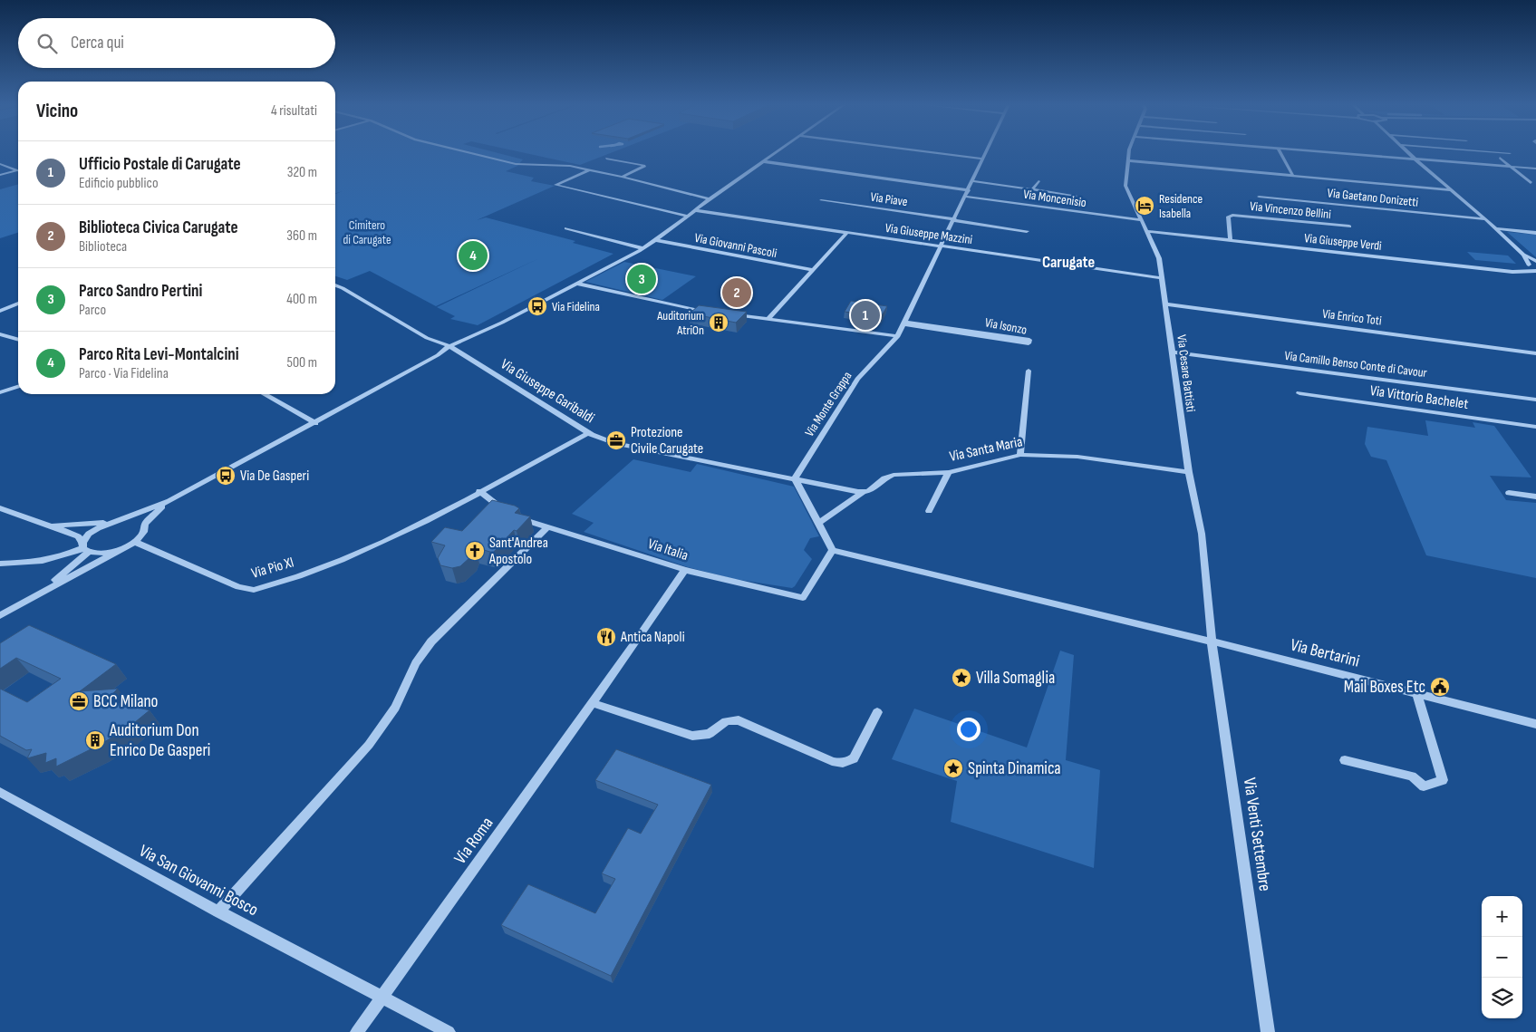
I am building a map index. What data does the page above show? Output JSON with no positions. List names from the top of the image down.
{
  "streets": {
    "street": [
      "Via Gaetano Donizetti",
      "Via Moncenisio",
      "Via Piave",
      "Via Vincenzo Bellini",
      "Via Giuseppe Mazzini",
      "Via Giuseppe Verdi",
      "Via Giovanni Pascoli",
      "Via Enrico Toti",
      "Via Isonzo",
      "Via Camillo Benso Conte di Cavour",
      "Via Cesare Battisti",
      "Via Giuseppe Garibaldi",
      "Via Vittorio Bachelet",
      "Via Monte Grappa",
      "Via Santa Maria",
      "Via Italia",
      "Via Pio XI",
      "Via Bertarini",
      "Via Venti Settembre",
      "Via Roma",
      "Via San Giovanni Bosco"
    ]
  },
  "crossings": [
    ["Via Moncenisio", "Via Cesare Battisti"],
    ["Via Moncenisio", "Via Monte Grappa"],
    ["Via Piave", "Via Monte Grappa"],
    ["Via Vincenzo Bellini", "Via Giuseppe Verdi"],
    ["Via Giuseppe Mazzini", "Via Cesare Battisti"],
    ["Via Giuseppe Mazzini", "Via Monte Grappa"],
    ["Via Giuseppe Verdi", "Via Cesare Battisti"],
    ["Via Enrico Toti", "Via Cesare Battisti"],
    ["Via Isonzo", "Via Monte Grappa"],
    ["Via Camillo Benso Conte di Cavour", "Via Cesare Battisti"],
    ["Via Cesare Battisti", "Via Santa Maria"],
    ["Via Cesare Battisti", "Via Bertarini"],
    ["Via Cesare Battisti", "Via Venti Settembre"],
    ["Via Giuseppe Garibaldi", "Via Monte Grappa"],
    ["Via Giuseppe Garibaldi", "Via Pio XI"],
    ["Via Italia", "Via Pio XI"],
    ["Via Italia", "Via Bertarini"],
    ["Via Italia", "Via Roma"],
    ["Via Bertarini", "Via Venti Settembre"],
    ["Via Roma", "Via San Giovanni Bosco"]
  ],
  "districts": ["Carugate"],
  "parks": ["Cimitero di Carugate"],
  "places": {
    "hotel": ["Residence Isabella"],
    "bus stop": ["Via Fidelina", "Via De Gasperi"],
    "building": ["Auditorium AtriOn", "Auditorium Don Enrico De Gasperi"],
    "office": ["Protezione Civile Carugate", "BCC Milano"],
    "church": ["Sant'Andrea Apostolo"],
    "restaurant": ["Antica Napoli"],
    "place": ["Villa Somaglia", "Spinta Dinamica"],
    "public building": ["Mail Boxes Etc"]
  },
  "page": {
    "search": "Cerca qui",
    "heading": ["Vicino", "4 risultati"],
    "list": [
      {
        "mark": "1",
        "name": "Ufficio Postale di Carugate",
        "note": "Edificio pubblico",
        "value": "320 m"
      },
      {
        "mark": "2",
        "name": "Biblioteca Civica Carugate",
        "note": "Biblioteca",
        "value": "360 m"
      },
      {
        "mark": "3",
        "name": "Parco Sandro Pertini",
        "note": "Parco",
        "value": "400 m"
      },
      {
        "mark": "4",
        "name": "Parco Rita Levi-Montalcini",
        "note": "Parco · Via Fidelina",
        "value": "500 m"
      }
    ],
    "pins": [
      "4",
      "3",
      "2",
      "1"
    ],
    "map_buttons": ["+", "−"]
  }
}
